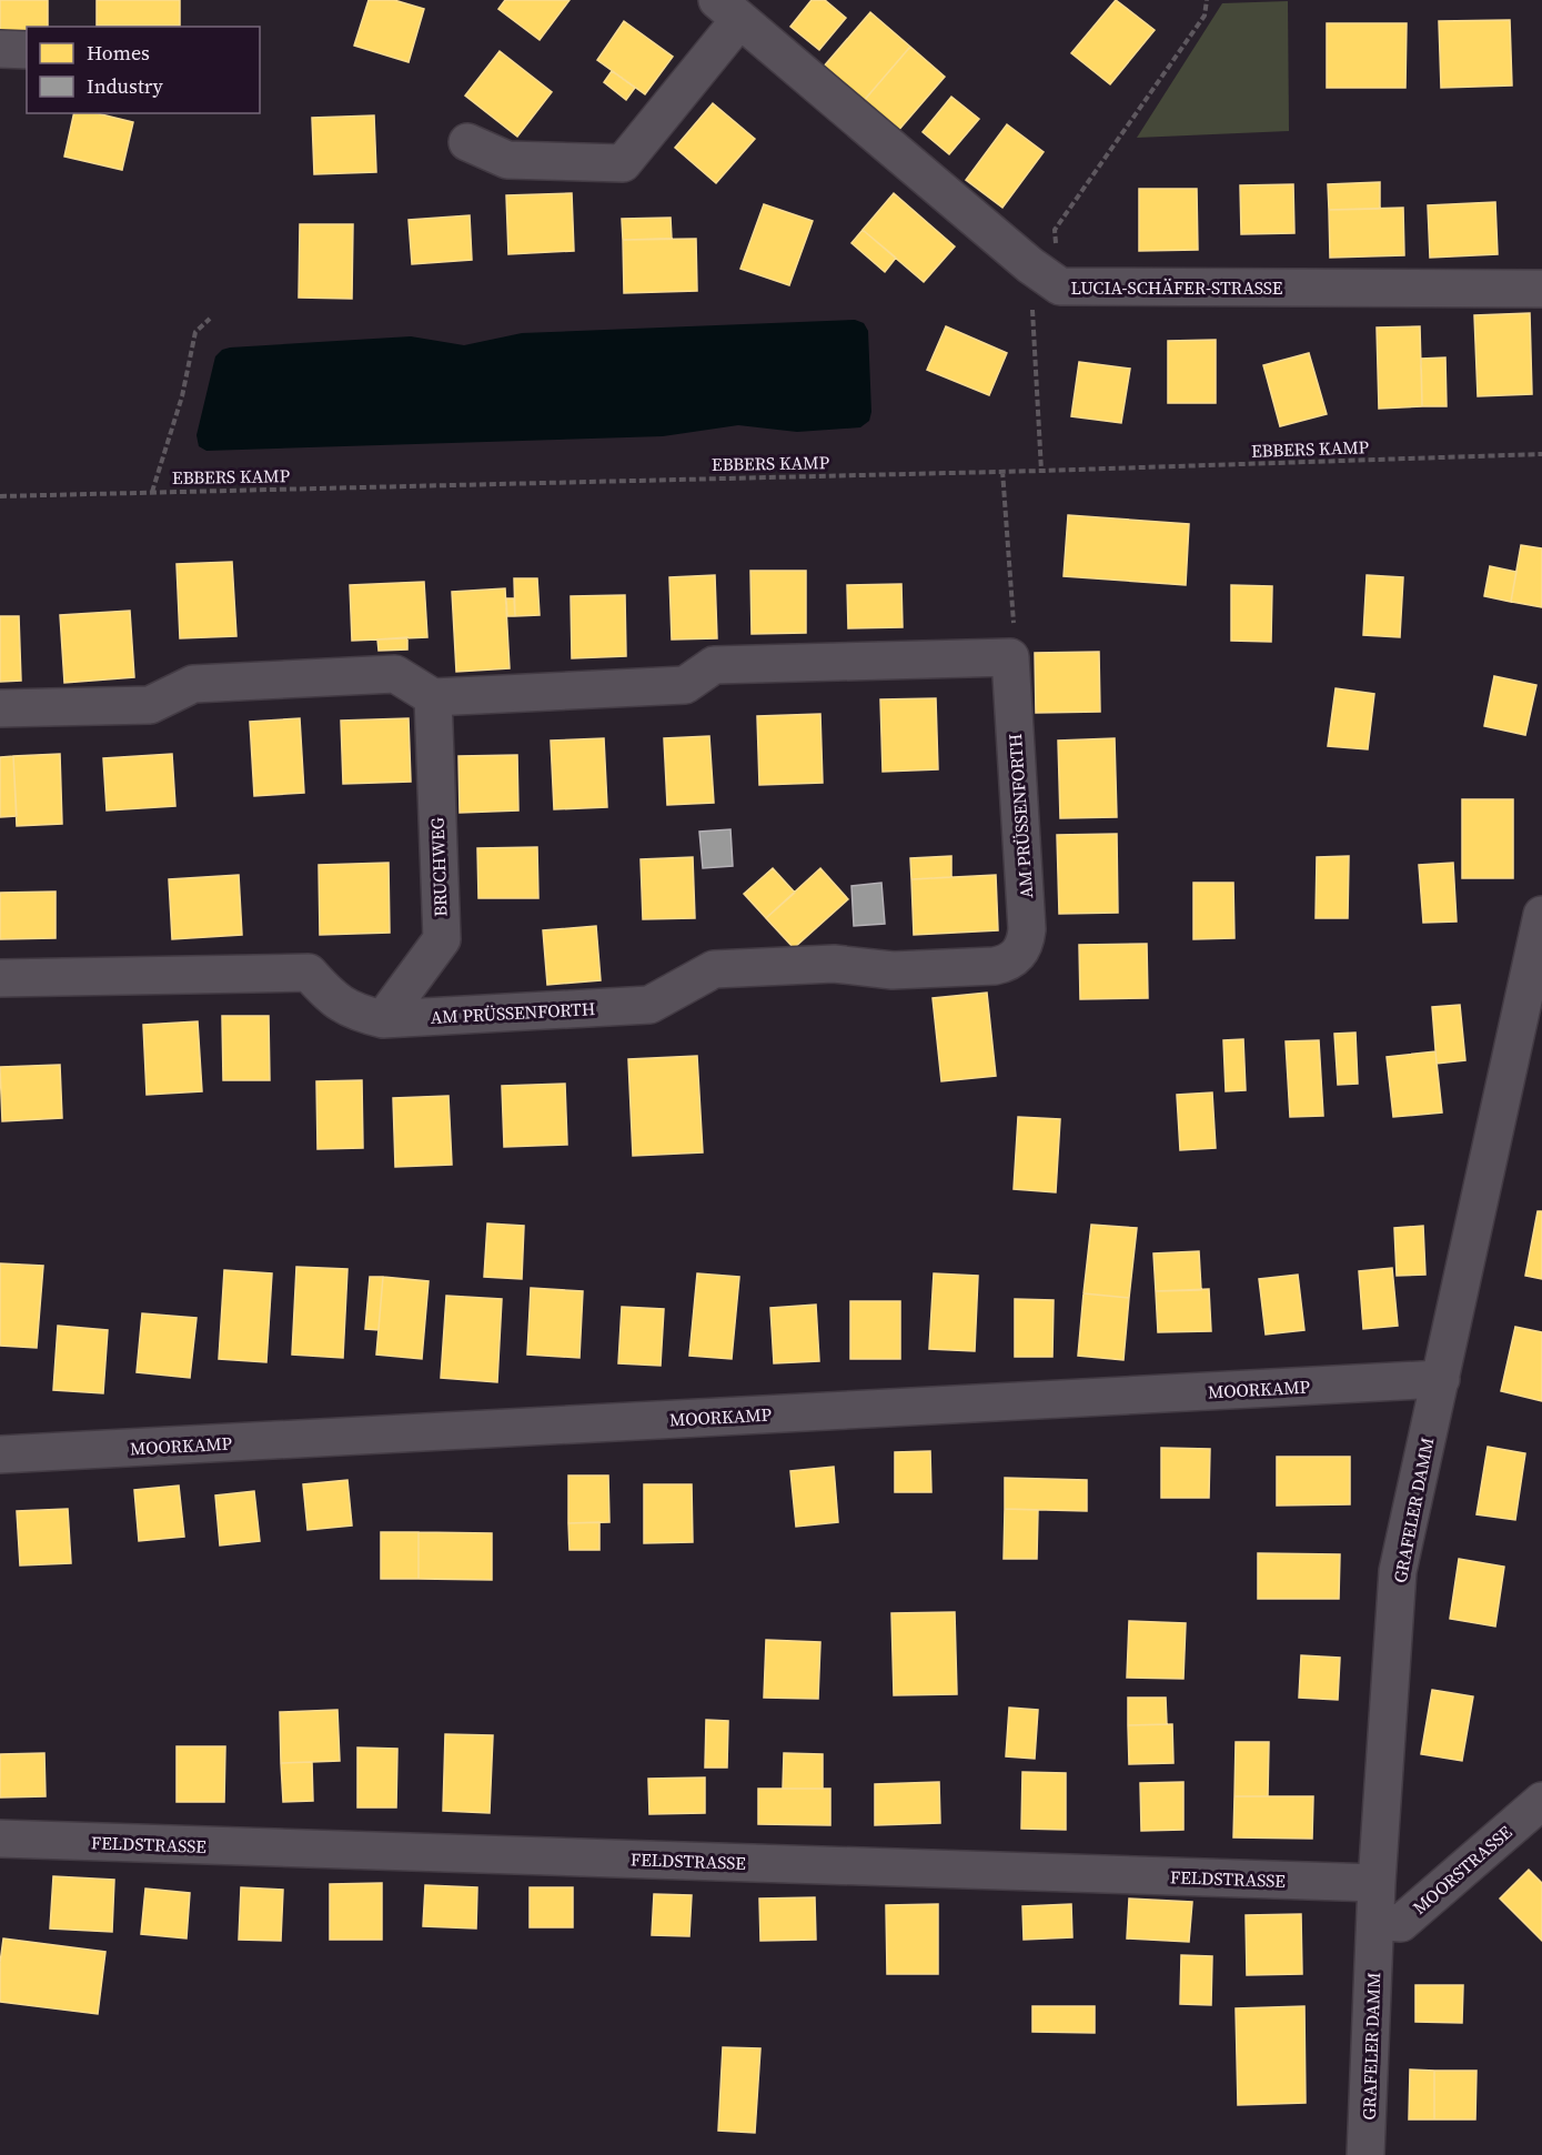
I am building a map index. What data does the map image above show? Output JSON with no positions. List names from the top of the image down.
{
  "streets": {
    "street": [
      "LUCIA-SCHÄFER-STRASSE",
      "AM PRÜSSENFORTH",
      "BRUCHWEG",
      "MOORKAMP",
      "GRAFELER DAMM",
      "FELDSTRASSE",
      "MOORSTRASSE"
    ],
    "path": ["EBBERS KAMP"]
  },
  "crossings": [
    ["AM PRÜSSENFORTH", "BRUCHWEG"],
    ["MOORKAMP", "GRAFELER DAMM"],
    ["GRAFELER DAMM", "FELDSTRASSE"],
    ["GRAFELER DAMM", "MOORSTRASSE"]
  ],
  "legend": ["Homes", "Industry"]
}
